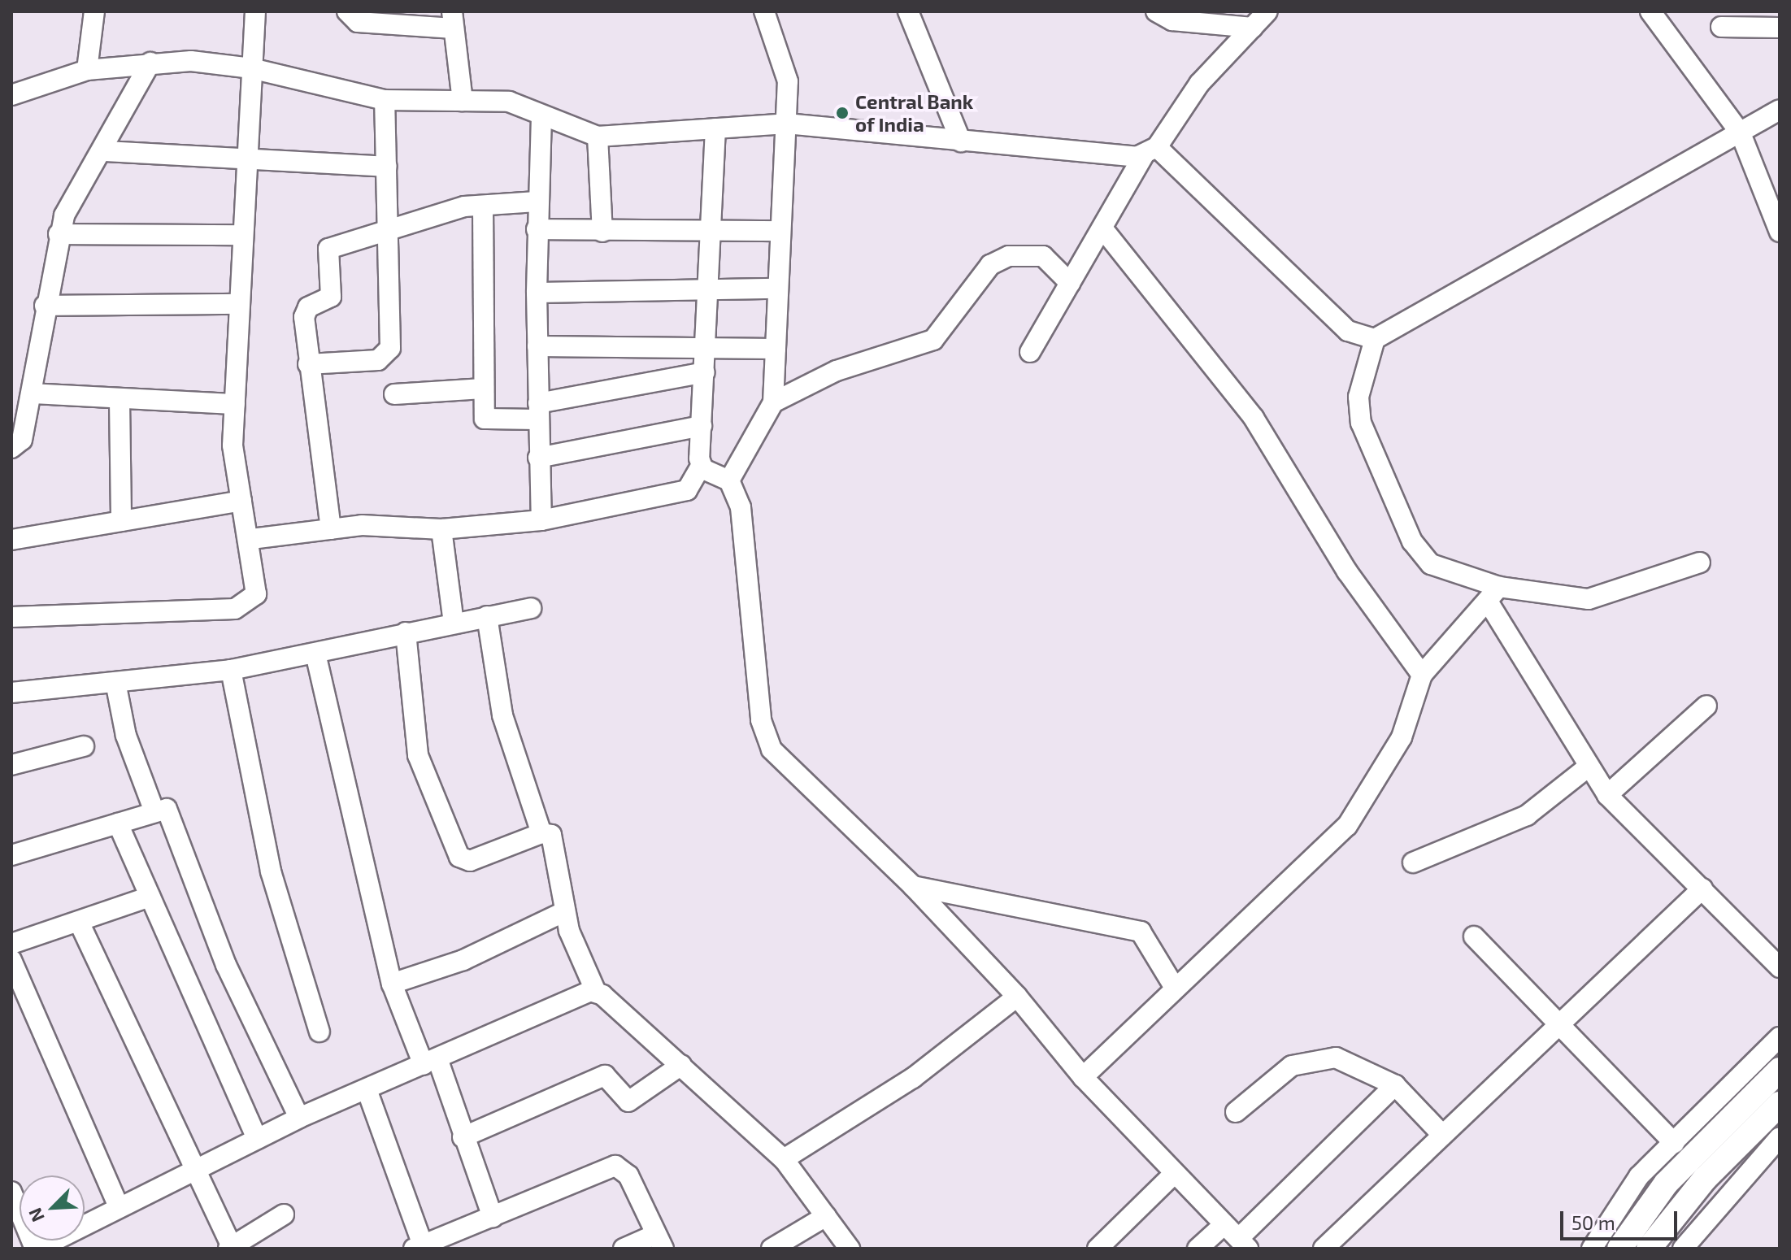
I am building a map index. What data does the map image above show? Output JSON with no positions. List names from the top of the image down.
{
  "places": ["Central Bank of India"],
  "scale_bar": "50 m",
  "north": "bottom left"
}
